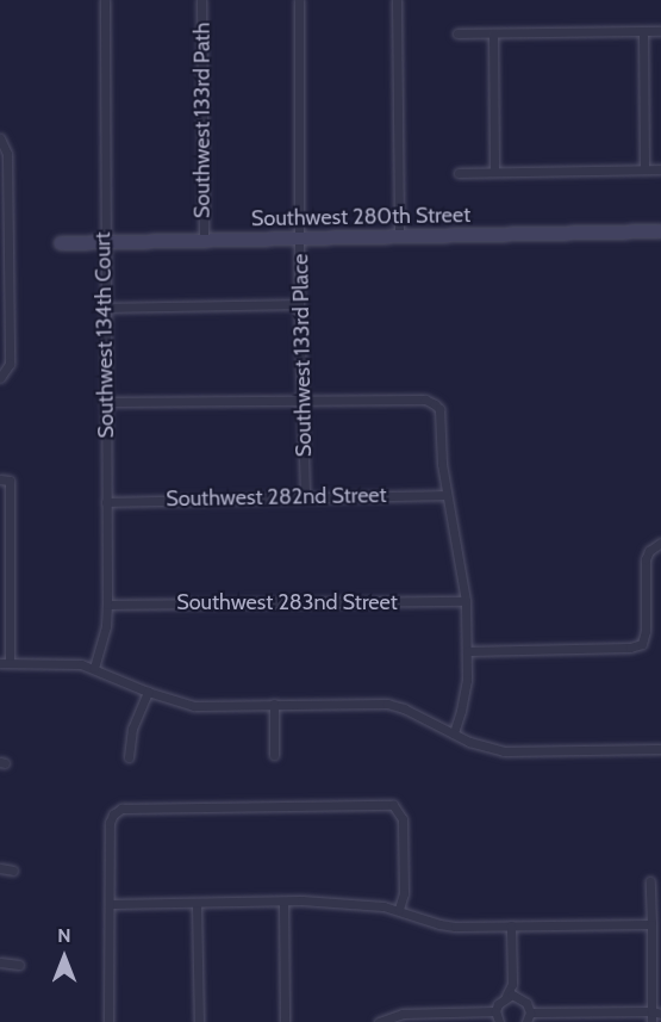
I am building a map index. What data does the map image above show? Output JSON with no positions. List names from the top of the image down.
{
  "streets": {
    "street": [
      "Southwest 133rd Path",
      "Southwest 280th Street",
      "Southwest 134th Court",
      "Southwest 133rd Place",
      "Southwest 282nd Street",
      "Southwest 283nd Street"
    ]
  },
  "crossings": [
    ["Southwest 133rd Path", "Southwest 280th Street"],
    ["Southwest 280th Street", "Southwest 134th Court"],
    ["Southwest 280th Street", "Southwest 133rd Place"],
    ["Southwest 134th Court", "Southwest 282nd Street"],
    ["Southwest 134th Court", "Southwest 283nd Street"],
    ["Southwest 133rd Place", "Southwest 282nd Street"]
  ],
  "north": "top"
}
